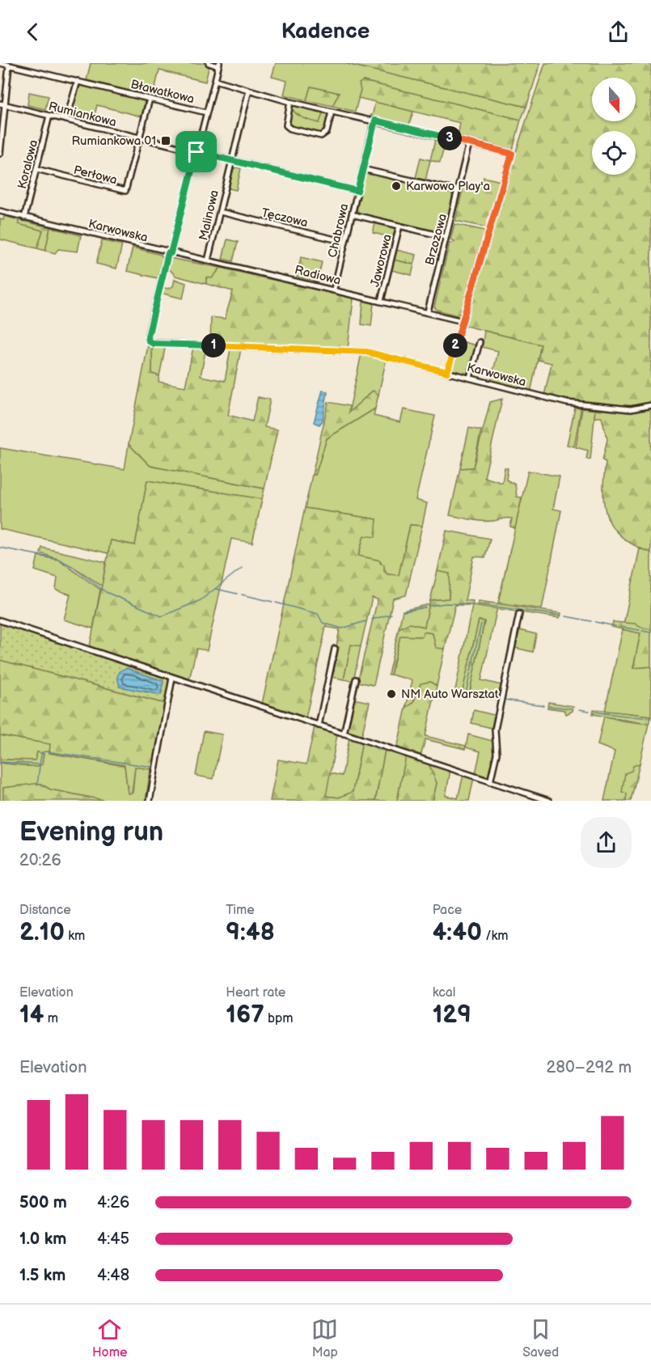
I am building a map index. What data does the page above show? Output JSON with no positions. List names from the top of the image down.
{
  "streets": {
    "street": [
      "Bławatkowa",
      "Rumiankowa",
      "Koralowa",
      "Perłowa",
      "Malinowa",
      "Tęczowa",
      "Karwowska",
      "Chabrowa",
      "Brzozowa",
      "Jaworowa",
      "Radiowa"
    ]
  },
  "crossings": [
    ["Rumiankowa", "Koralowa"],
    ["Rumiankowa", "Perłowa"],
    ["Rumiankowa", "Malinowa"],
    ["Rumiankowa", "Chabrowa"],
    ["Koralowa", "Perłowa"],
    ["Koralowa", "Karwowska"],
    ["Malinowa", "Tęczowa"],
    ["Malinowa", "Radiowa"],
    ["Tęczowa", "Chabrowa"],
    ["Karwowska", "Radiowa"],
    ["Chabrowa", "Radiowa"],
    ["Brzozowa", "Radiowa"],
    ["Jaworowa", "Radiowa"]
  ],
  "places": {
    "transit": ["Rumiankowa 01"],
    "other": ["Karwowo Play'a", "NM Auto Warsztat"]
  },
  "north": "bottom",
  "page": {
    "header": "Kadence",
    "pins": ["3", "1", "2"],
    "heading": ["Evening run", "20:26"],
    "stats": [
      ["Distance", "2.10 km"],
      ["Time", "9:48"],
      ["Pace", "4:40 /km"],
      ["Elevation", "14 m"],
      ["Heart rate", "167 bpm"],
      ["kcal", "129"]
    ],
    "chart": ["Elevation", "280–292 m"],
    "list": [
      {
        "name": "500 m",
        "note": "4:26"
      },
      {
        "name": "1.0 km",
        "note": "4:45"
      },
      {
        "name": "1.5 km",
        "note": "4:48"
      }
    ],
    "tabs": ["Home", "Map", "Saved"]
  }
}
